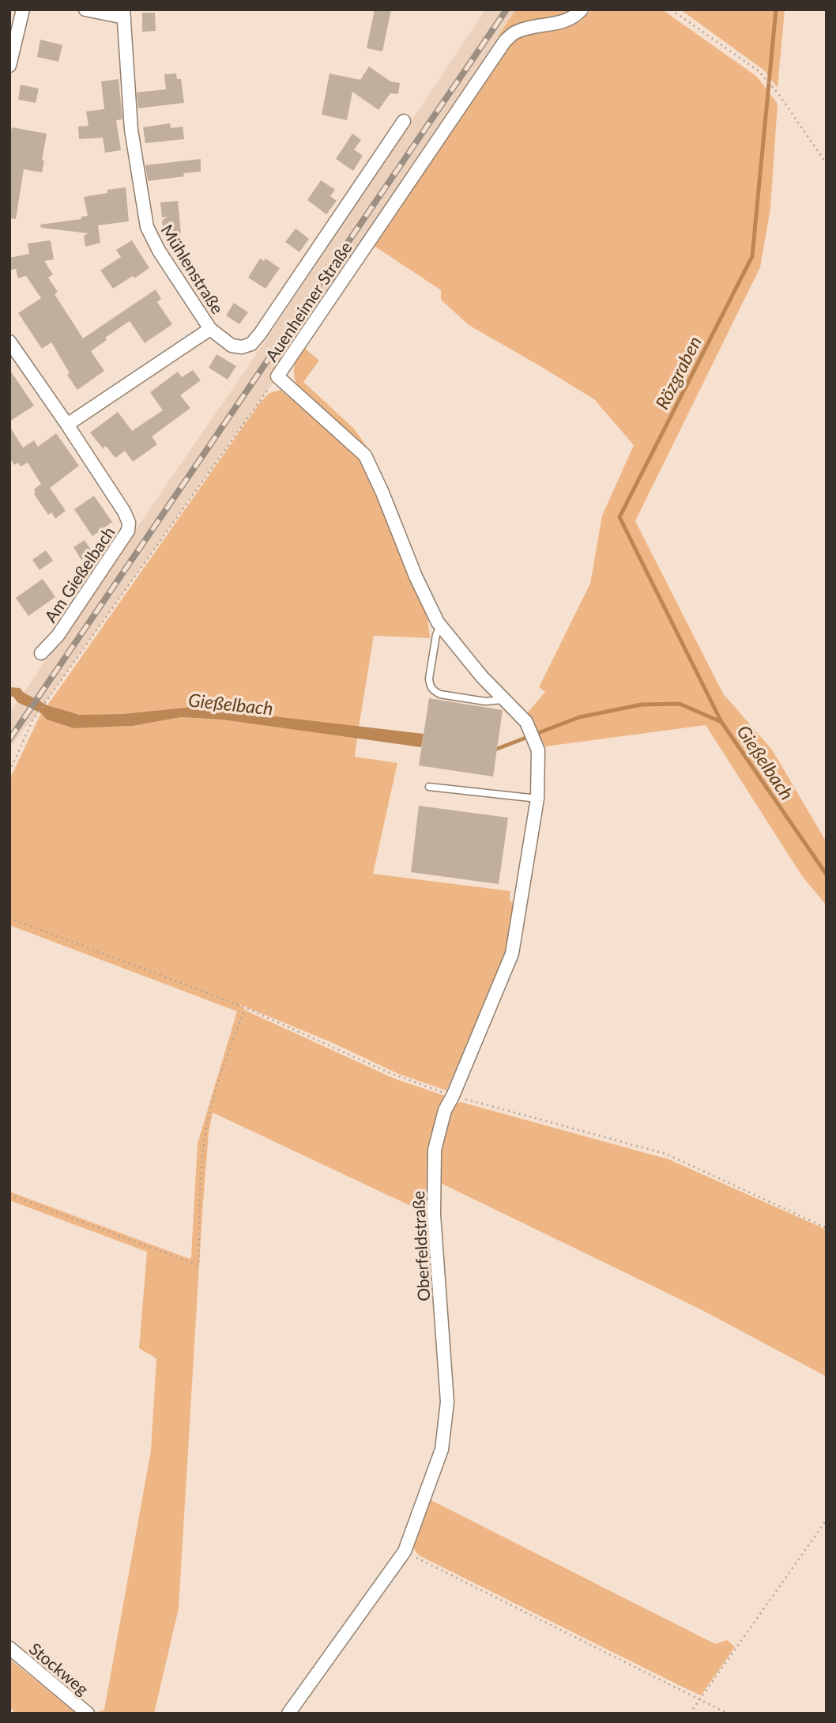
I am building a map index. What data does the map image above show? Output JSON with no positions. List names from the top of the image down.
{
  "streets": {
    "street": [
      "Mühlenstraße",
      "Auenheimer Straße",
      "Am Gießelbach",
      "Oberfeldstraße",
      "Stockweg"
    ]
  },
  "crossings": [
    ["Auenheimer Straße", "Oberfeldstraße"]
  ],
  "water": ["Rözgraben", "Gießelbach"]
}
